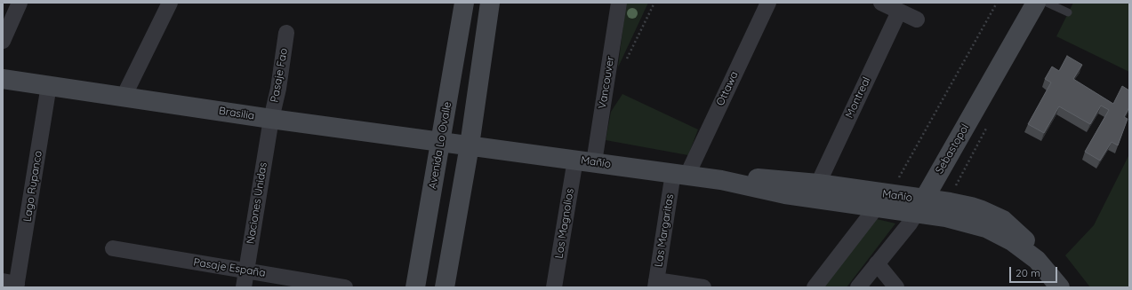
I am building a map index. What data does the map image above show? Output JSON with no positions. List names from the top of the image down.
{
  "streets": {
    "street": [
      "Pasaje Fao",
      "Vancouver",
      "Ottawa",
      "Montreal",
      "Brasilia",
      "Avenida Lo Ovalle",
      "Sebastopol",
      "Mañío",
      "Lago Rupanco",
      "Naciones Unidas",
      "Los Magnolios",
      "Las Margaritas",
      "Pasaje España"
    ]
  },
  "crossings": [
    ["Pasaje Fao", "Brasilia"],
    ["Pasaje Fao", "Naciones Unidas"],
    ["Vancouver", "Mañío"],
    ["Vancouver", "Los Magnolios"],
    ["Ottawa", "Mañío"],
    ["Ottawa", "Las Margaritas"],
    ["Montreal", "Mañío"],
    ["Brasilia", "Avenida Lo Ovalle"],
    ["Brasilia", "Mañío"],
    ["Brasilia", "Lago Rupanco"],
    ["Brasilia", "Naciones Unidas"],
    ["Sebastopol", "Mañío"],
    ["Mañío", "Los Magnolios"],
    ["Mañío", "Las Margaritas"],
    ["Naciones Unidas", "Pasaje España"]
  ],
  "scale_bar": "20 m"
}
